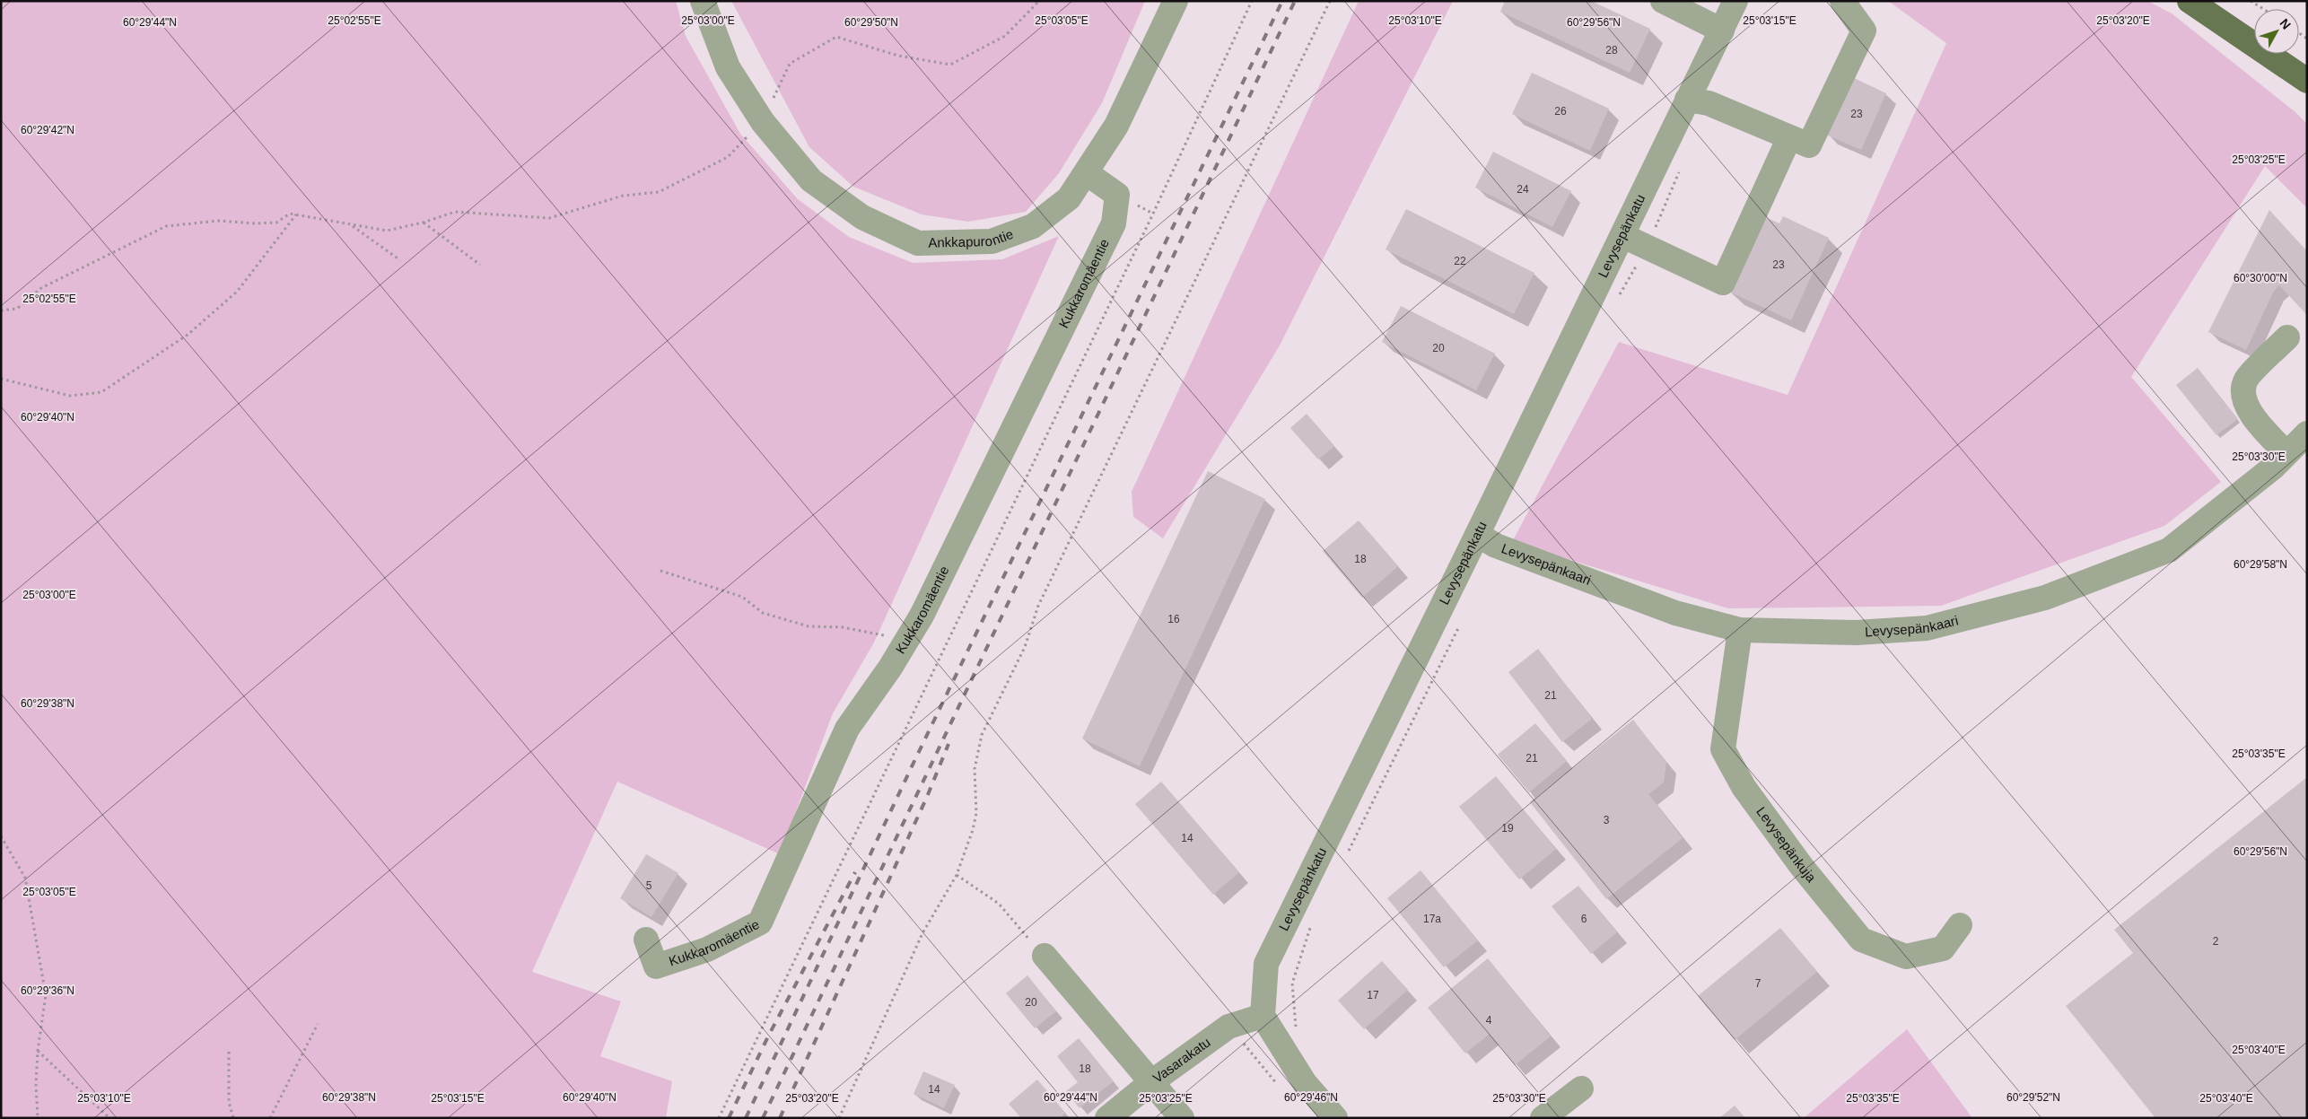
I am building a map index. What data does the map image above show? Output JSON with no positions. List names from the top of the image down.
{
  "streets": {
    "street": [
      "Ankkapurontie",
      "Levysepänkatu",
      "Kukkaromäentie",
      "Levysepänkaari",
      "Levysepänkuja",
      "Vasarakatu"
    ]
  },
  "crossings": [
    ["Ankkapurontie", "Kukkaromäentie"],
    ["Levysepänkatu", "Levysepänkaari"],
    ["Levysepänkatu", "Vasarakatu"],
    ["Levysepänkaari", "Levysepänkuja"]
  ],
  "house_numbers": [
    "28",
    "26",
    "23",
    "24",
    "22",
    "23",
    "20",
    "18",
    "16",
    "21",
    "21",
    "3",
    "19",
    "14",
    "5",
    "17a",
    "6",
    "2",
    "7",
    "17",
    "20",
    "4",
    "18",
    "14"
  ],
  "north": "top right",
  "coordinates": [
    "25°02'55\"E",
    "25°03'00\"E",
    "25°03'05\"E",
    "25°03'10\"E",
    "25°03'15\"E",
    "25°03'20\"E",
    "60°29'44\"N",
    "60°29'50\"N",
    "60°29'56\"N",
    "60°29'42\"N",
    "25°03'25\"E",
    "60°30'00\"N",
    "60°29'40\"N",
    "25°03'30\"E",
    "60°29'58\"N",
    "60°29'38\"N",
    "25°03'35\"E",
    "60°29'36\"N",
    "25°03'40\"E",
    "60°29'46\"N",
    "60°29'52\"N"
  ]
}
